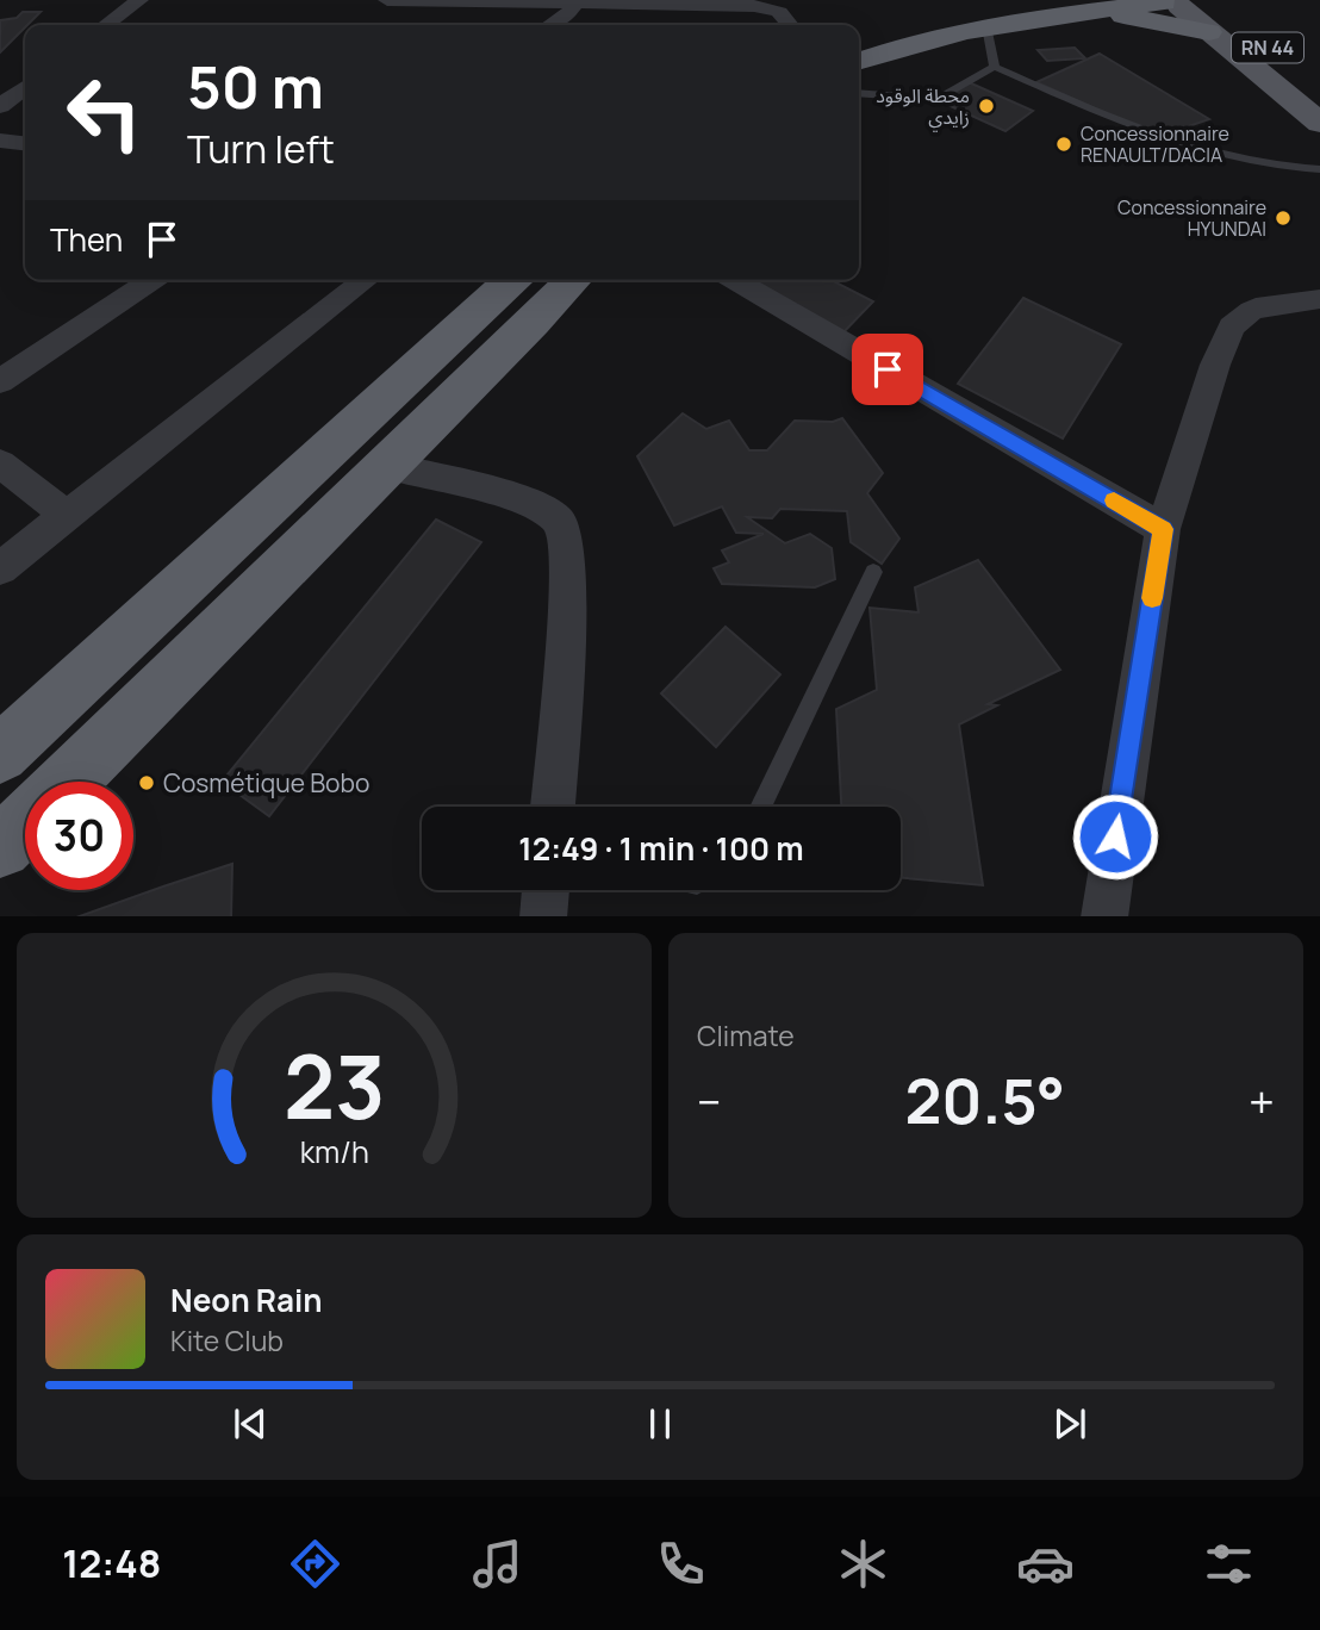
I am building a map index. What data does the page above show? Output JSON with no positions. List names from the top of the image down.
{
  "streets": {
    "main road": ["RN 44"]
  },
  "places": [
    "محطة الوقود زايدي",
    "Concessionnaire RENAULT/DACIA",
    "Concessionnaire HYUNDAI",
    "Cosmétique Bobo"
  ],
  "page": {
    "turn": ["50 m", "Turn left"],
    "then": "Then",
    "limit": "30",
    "trip": "12:49 · 1 min · 100 m",
    "tile": "Climate",
    "heat": ["−", "20.5°", "+"],
    "song": ["Neon Rain", "Kite Club"],
    "tabs": "12:48",
    "gauge": ["23", "km/h"]
  }
}
